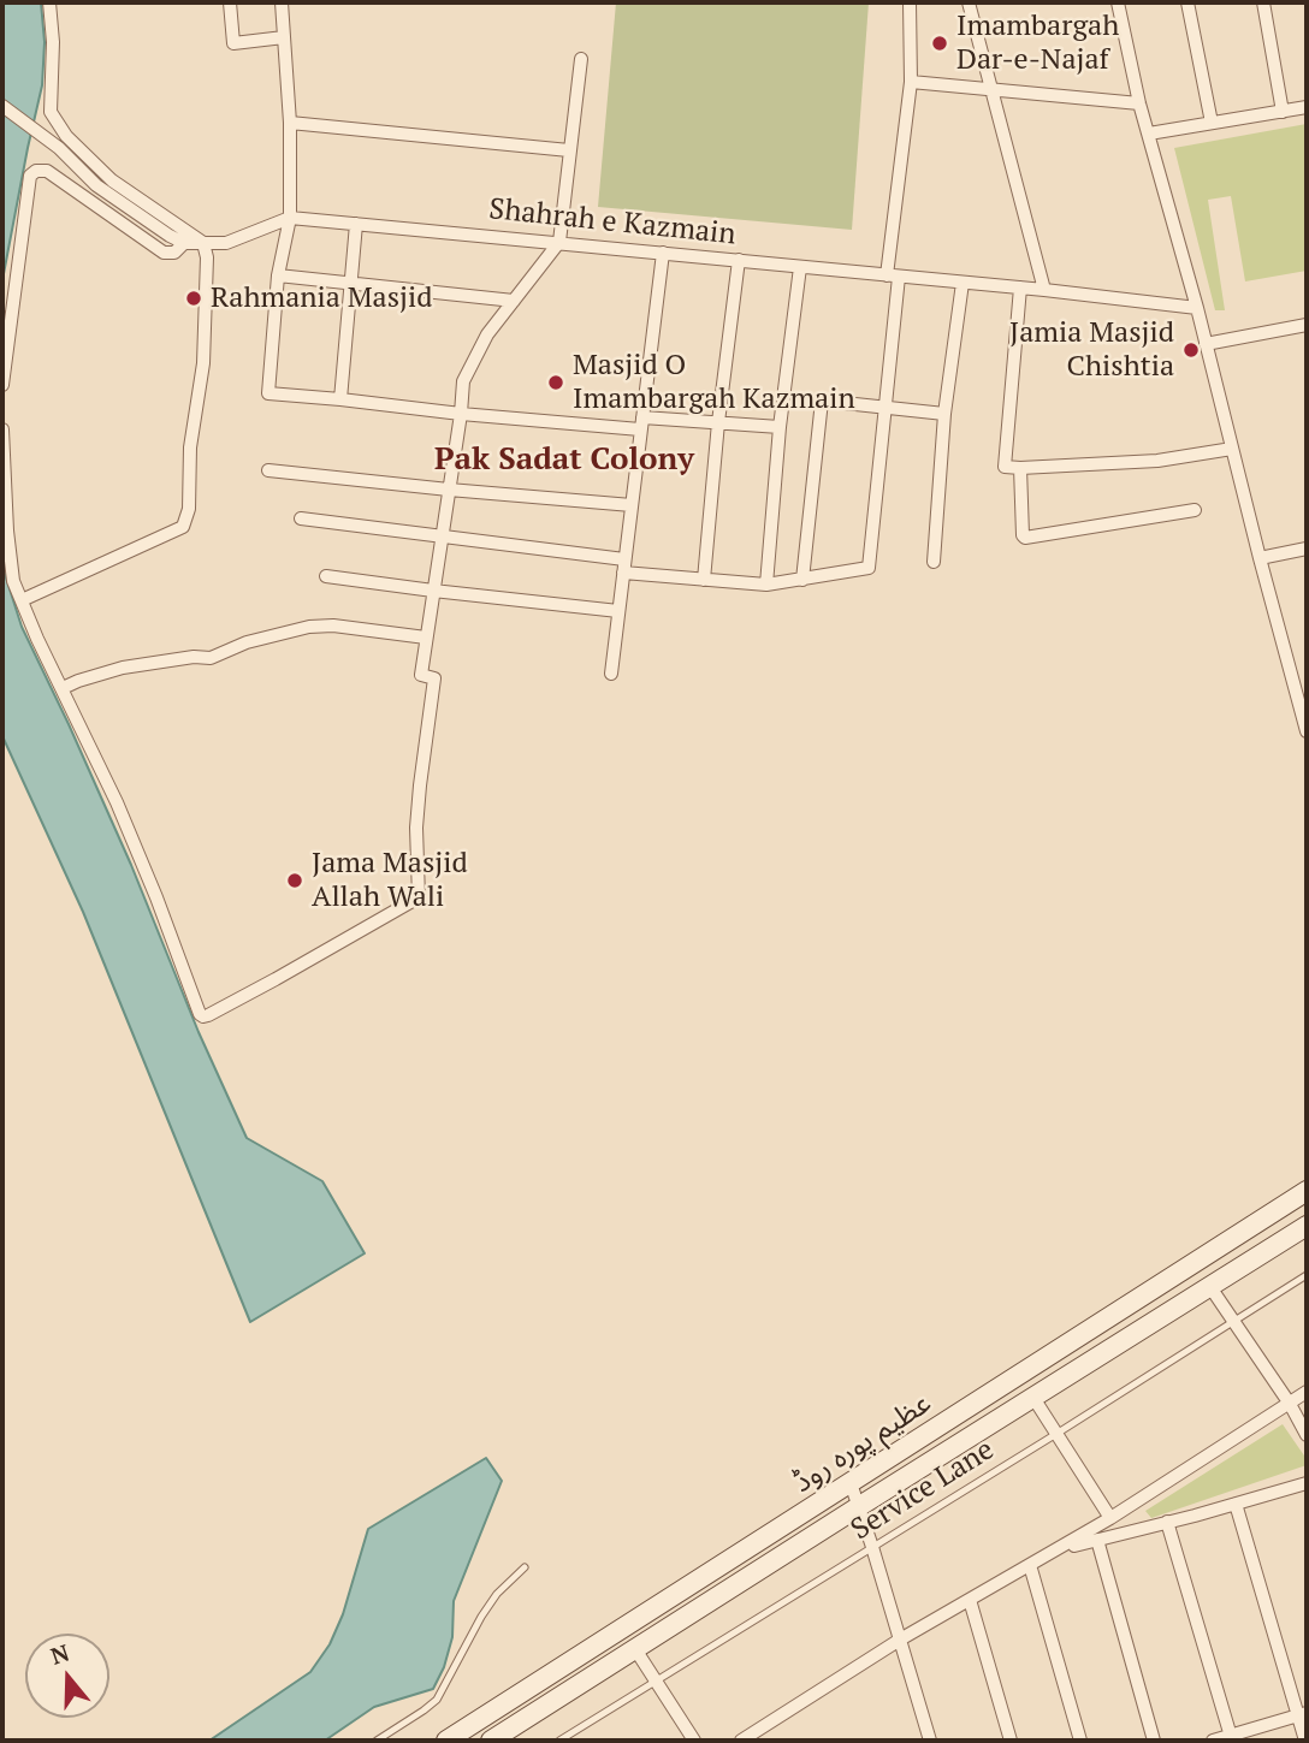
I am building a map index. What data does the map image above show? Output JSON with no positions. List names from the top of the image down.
{
  "streets": {
    "main road": ["عظیم پورہ روڈ"],
    "street": ["Shahrah e Kazmain"],
    "lane": ["Service Lane"]
  },
  "districts": ["Pak Sadat Colony"],
  "places": [
    "Imambargah Dar-e-Najaf",
    "Rahmania Masjid",
    "Jamia Masjid Chishtia",
    "Masjid O Imambargah Kazmain",
    "Jama Masjid Allah Wali"
  ],
  "north": "top"
}
